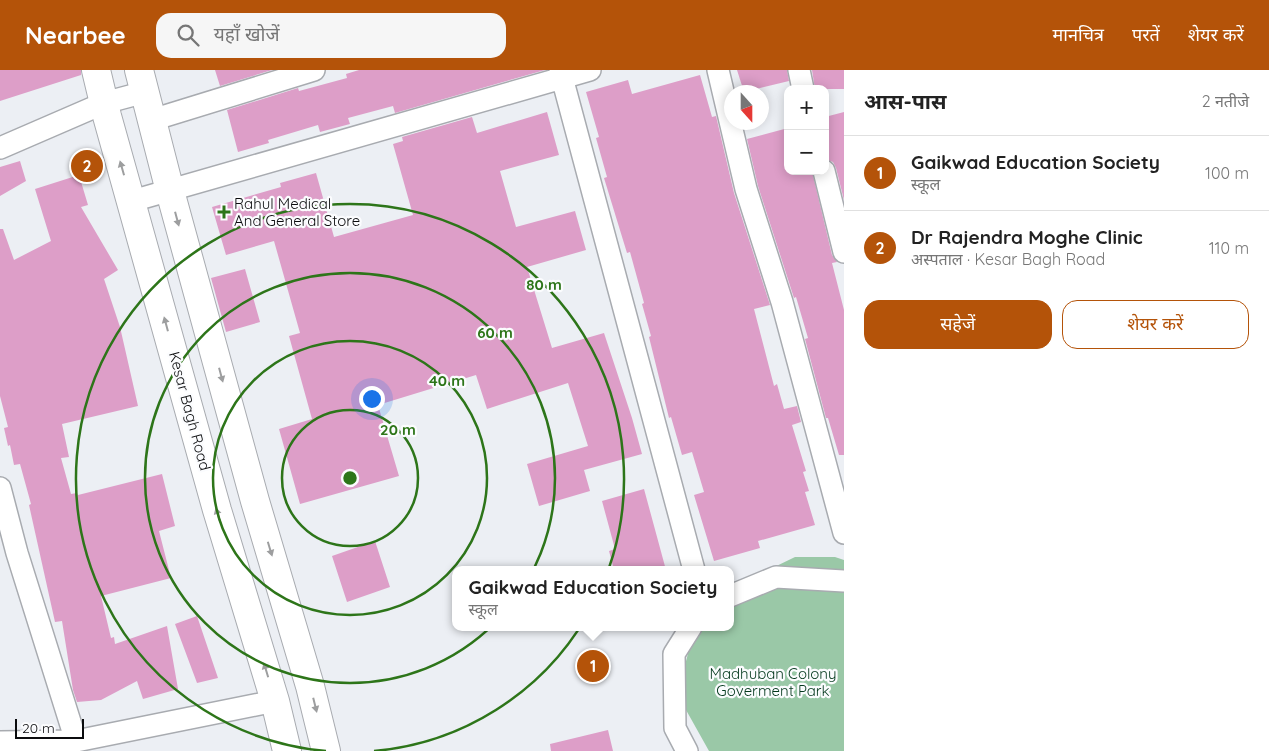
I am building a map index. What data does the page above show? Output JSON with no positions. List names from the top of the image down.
{
  "streets": {
    "main road": ["Kesar Bagh Road"]
  },
  "parks": ["Madhuban Colony Goverment Park"],
  "places": {
    "health": ["Rahul Medical And General Store"]
  },
  "scale_bar": "20 m",
  "north": "bottom",
  "page": {
    "header": "Nearbee",
    "search": "यहाँ खोजें",
    "nav": ["मानचित्र", "परतें", "शेयर करें"],
    "heading": ["आस-पास", "2 नतीजे"],
    "map_buttons": ["+", "−"],
    "list": [
      {
        "mark": "1",
        "name": "Gaikwad Education Society",
        "note": "स्कूल",
        "value": "100 m"
      },
      {
        "mark": "2",
        "name": "Dr Rajendra Moghe Clinic",
        "note": "अस्पताल · Kesar Bagh Road",
        "value": "110 m"
      }
    ],
    "pins": ["2", "1"],
    "buttons": ["सहेजें", "शेयर करें"],
    "popup": ["Gaikwad Education Society", "स्कूल"],
    "scale": "20 m"
  },
  "rings": [
    "80 m",
    "60 m",
    "40 m",
    "20 m"
  ]
}
